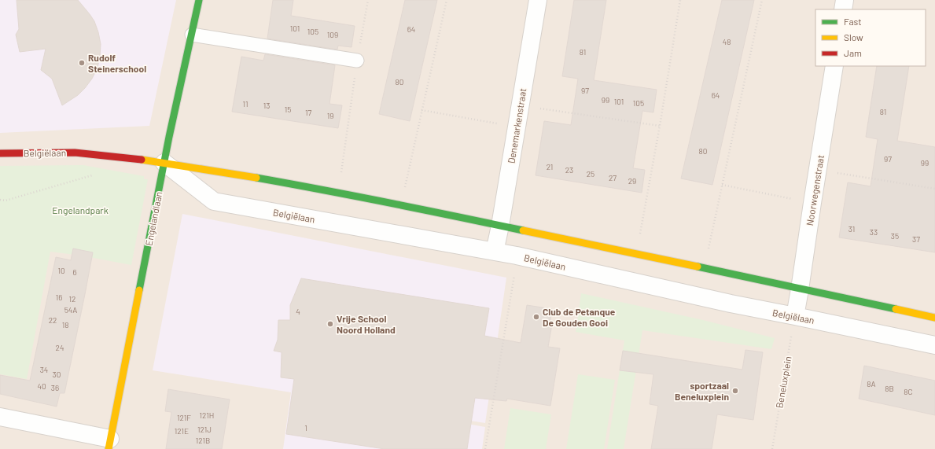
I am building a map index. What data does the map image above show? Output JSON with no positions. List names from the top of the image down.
{
  "streets": {
    "street": [
      "Denemarkenstraat",
      "Belgiëlaan",
      "Noorwegenstraat",
      "Engelandlaan"
    ],
    "path": ["Beneluxplein"]
  },
  "crossings": [
    ["Denemarkenstraat", "Belgiëlaan"],
    ["Belgiëlaan", "Noorwegenstraat"],
    ["Belgiëlaan", "Engelandlaan"],
    ["Belgiëlaan", "Beneluxplein"],
    ["Noorwegenstraat", "Beneluxplein"]
  ],
  "parks": ["Engelandpark"],
  "places": [
    "Rudolf Steinerschool",
    "Club de Petanque De Gouden Gooi",
    "Vrije School Noord Holland",
    "sportzaal Beneluxplein"
  ],
  "house_numbers": [
    "101",
    "64",
    "105",
    "109",
    "48",
    "81",
    "80",
    "97",
    "64",
    "99",
    "101",
    "105",
    "11",
    "13",
    "15",
    "81",
    "17",
    "19",
    "80",
    "97",
    "99",
    "21",
    "23",
    "25",
    "27",
    "29",
    "31",
    "33",
    "35",
    "37",
    "10",
    "6",
    "16",
    "12",
    "54A",
    "4",
    "22",
    "18",
    "24",
    "34",
    "30",
    "8A",
    "40",
    "36",
    "8B",
    "8C",
    "121H",
    "121F",
    "1",
    "121J",
    "121E",
    "121B"
  ],
  "legend": ["Fast", "Slow", "Jam"]
}
